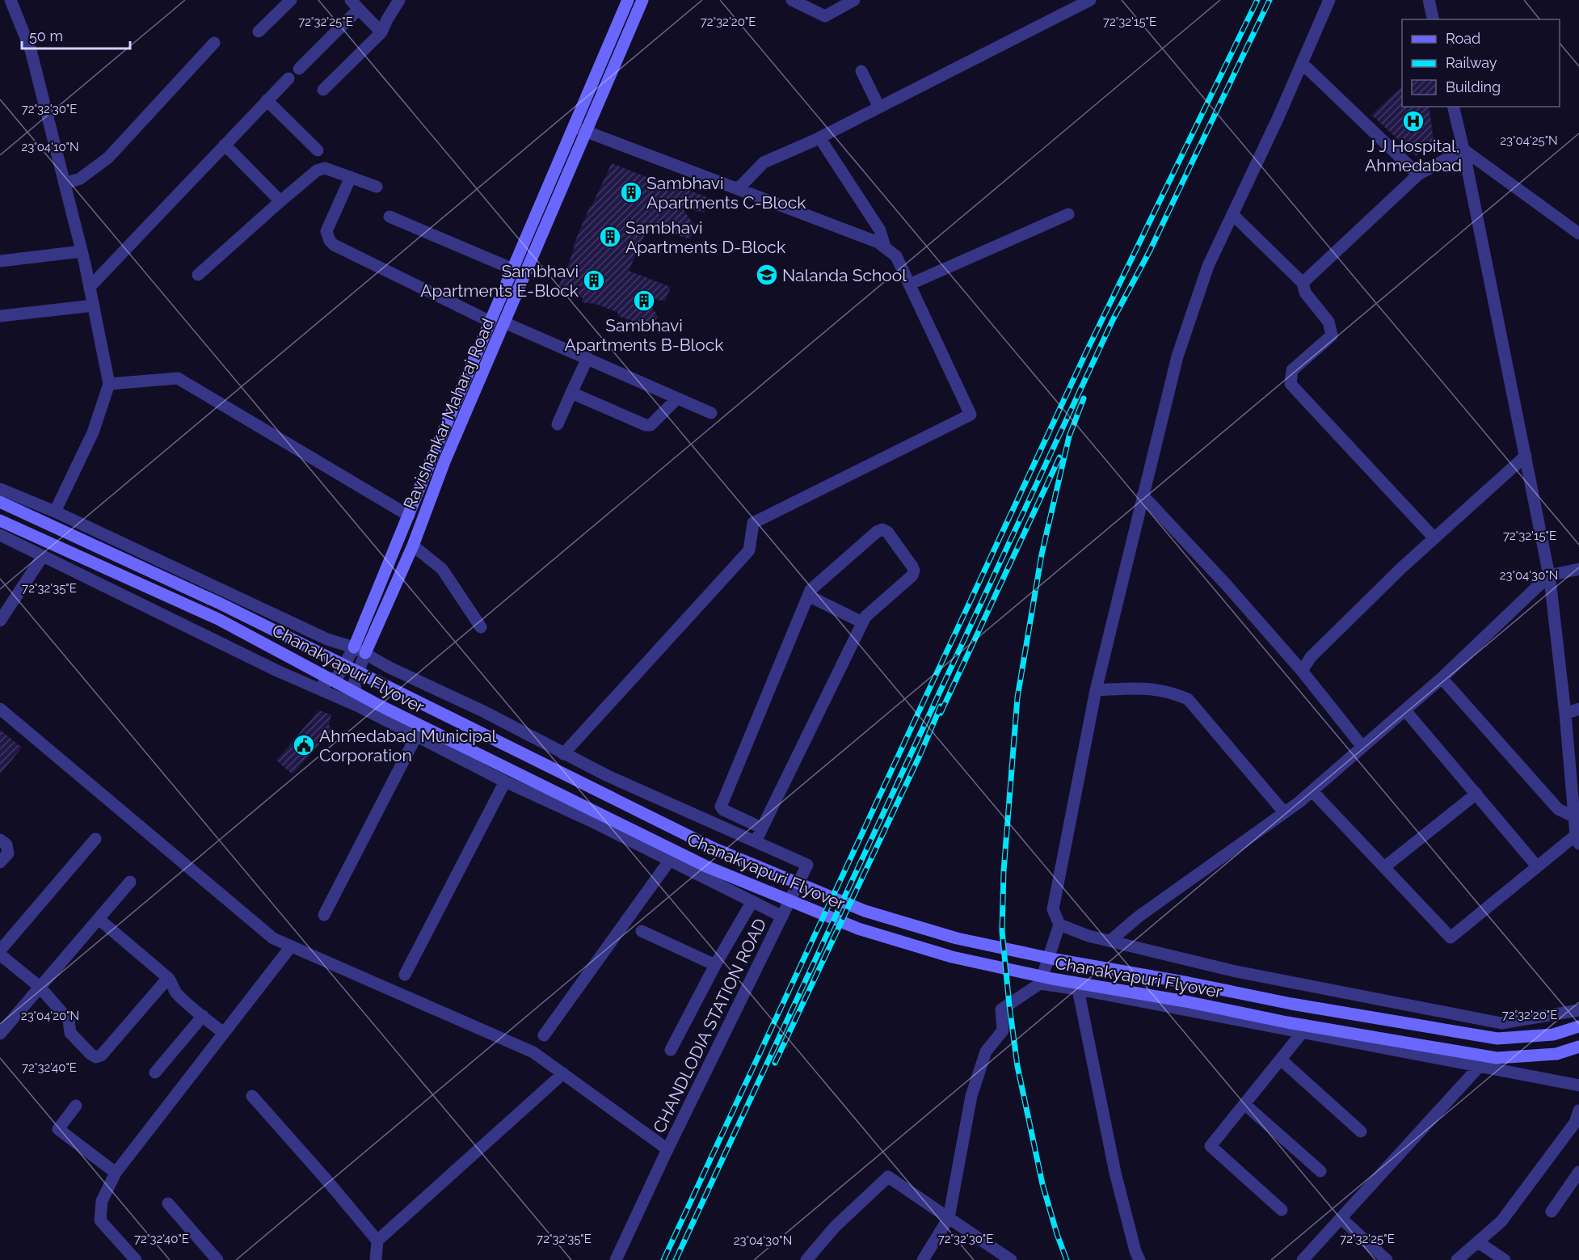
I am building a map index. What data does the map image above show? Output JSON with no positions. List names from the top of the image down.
{
  "streets": {
    "main road": ["Ravishankar Maharaj Road", "Chanakyapuri Flyover"],
    "street": ["CHANDLODIA STATION ROAD"]
  },
  "places": {
    "hospital": ["J J Hospital, Ahmedabad"],
    "building": [
      "Sambhavi Apartments C-Block",
      "Sambhavi Apartments D-Block",
      "Sambhavi Apartments E-Block",
      "Sambhavi Apartments B-Block"
    ],
    "school or university": ["Nalanda School"],
    "public building": ["Ahmedabad Municipal Corporation"]
  },
  "legend": ["Road", "Railway", "Building"],
  "scale_bar": "50 m",
  "coordinates": [
    "72°32'25\"E",
    "72°32'20\"E",
    "72°32'15\"E",
    "72°32'30\"E",
    "23°04'25\"N",
    "23°04'10\"N",
    "23°04'30\"N",
    "72°32'35\"E",
    "23°04'20\"N",
    "72°32'40\"E"
  ]
}
